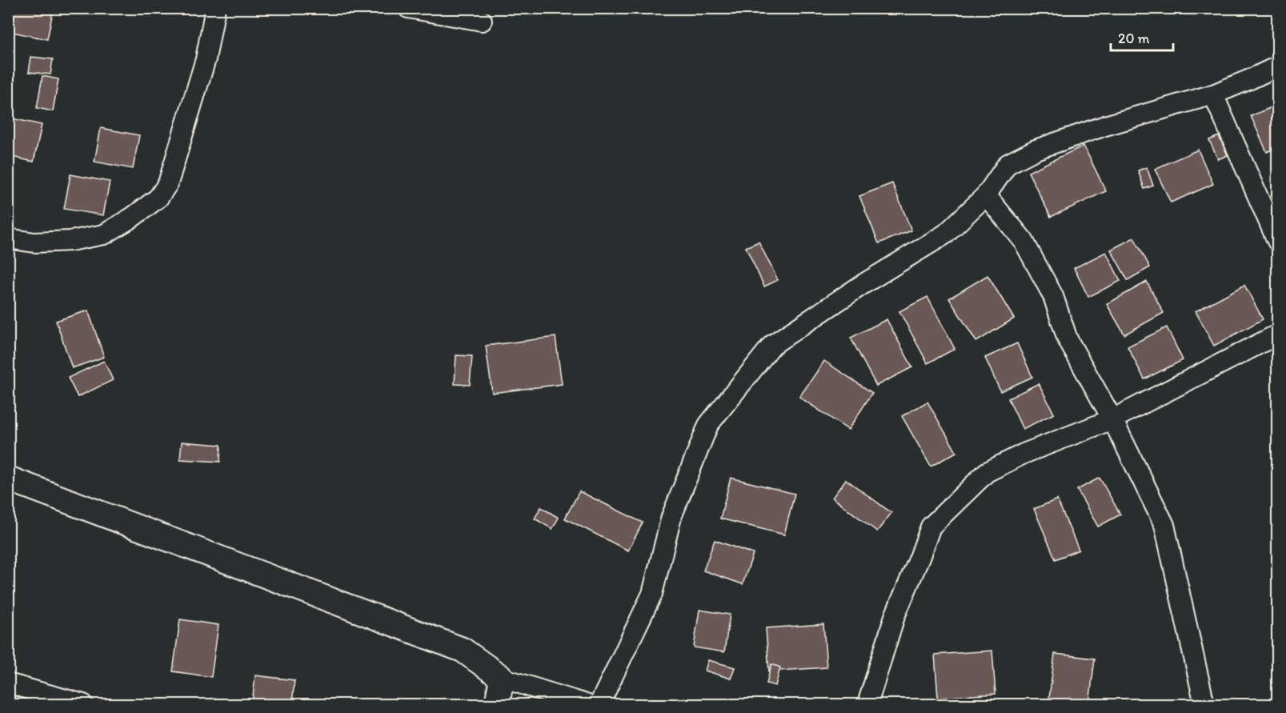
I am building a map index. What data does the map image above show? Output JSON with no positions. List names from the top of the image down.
{
  "scale_bar": "20 m"
}
